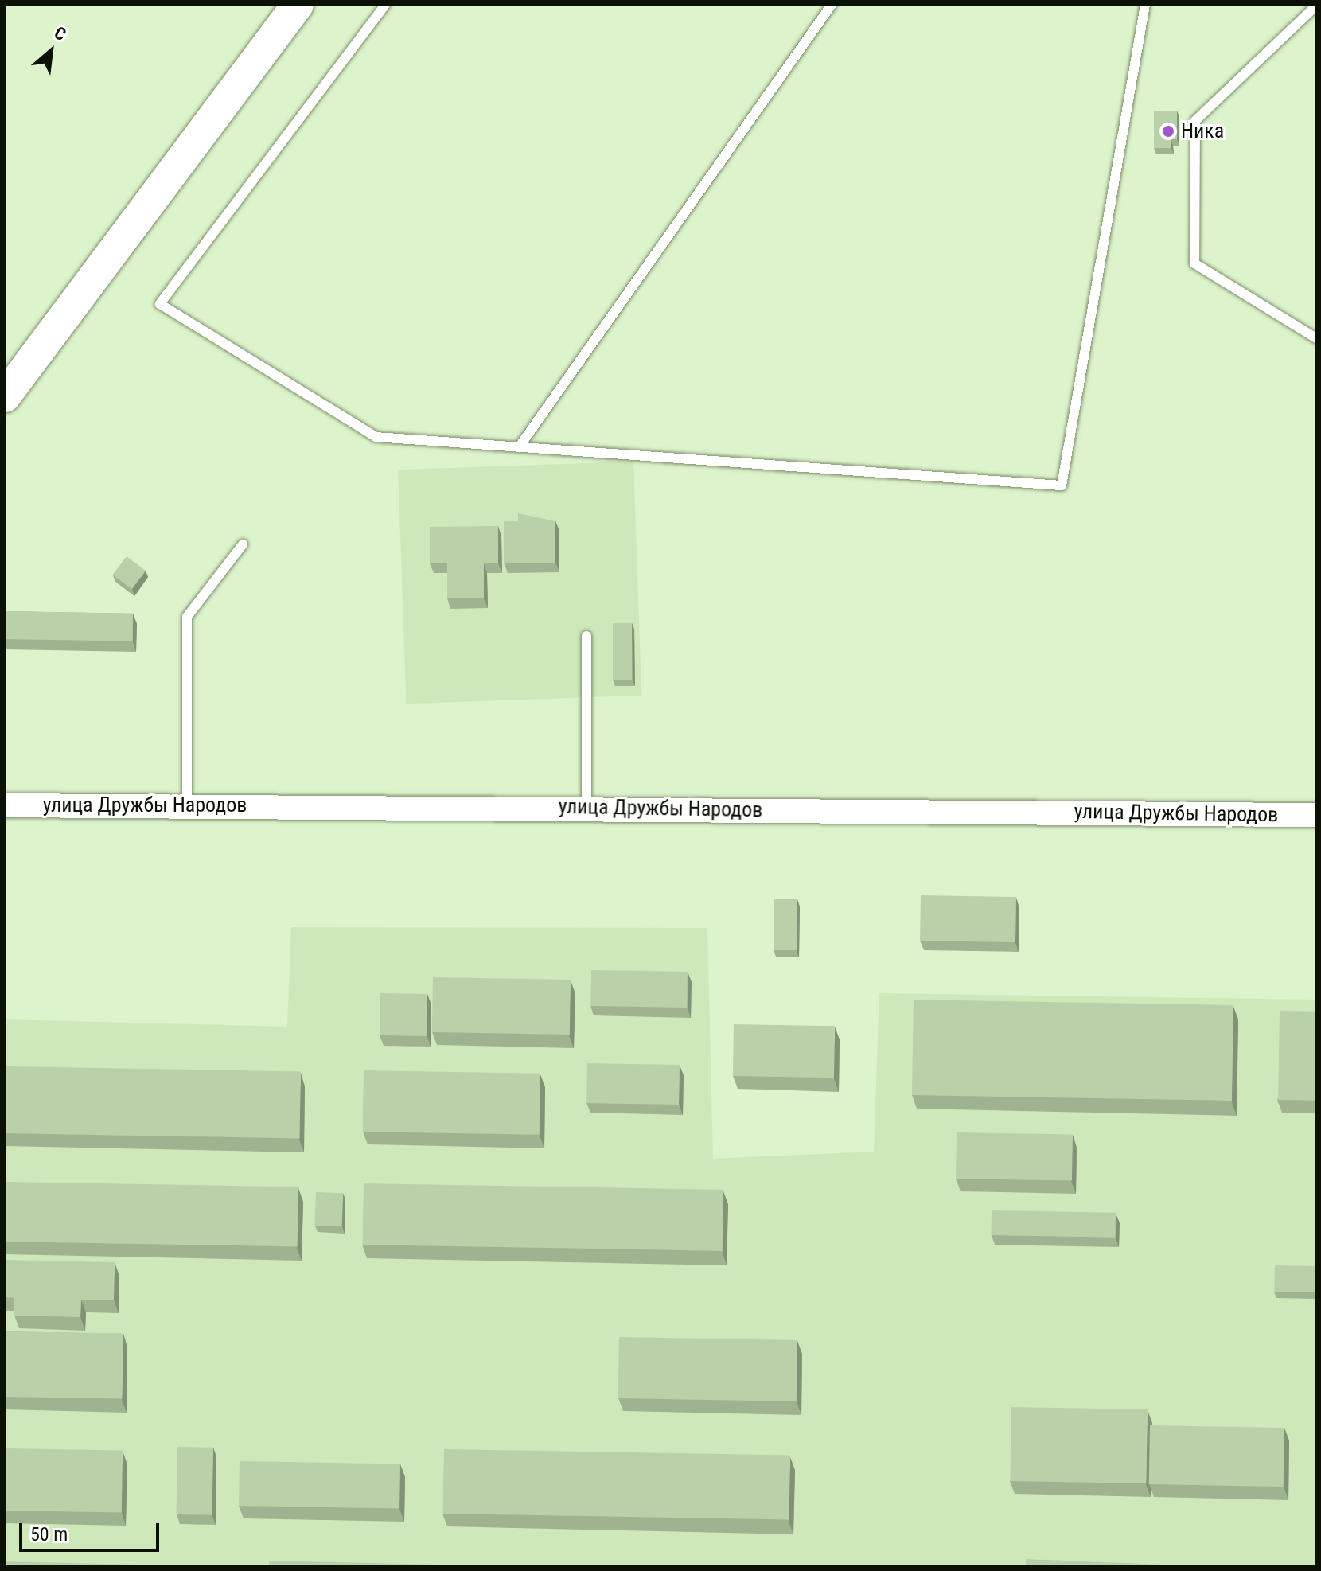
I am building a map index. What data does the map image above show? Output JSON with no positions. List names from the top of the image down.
{
  "streets": {
    "street": ["улица Дружбы Народов"]
  },
  "places": ["Ника"],
  "scale_bar": "50 m",
  "north": "top right"
}
